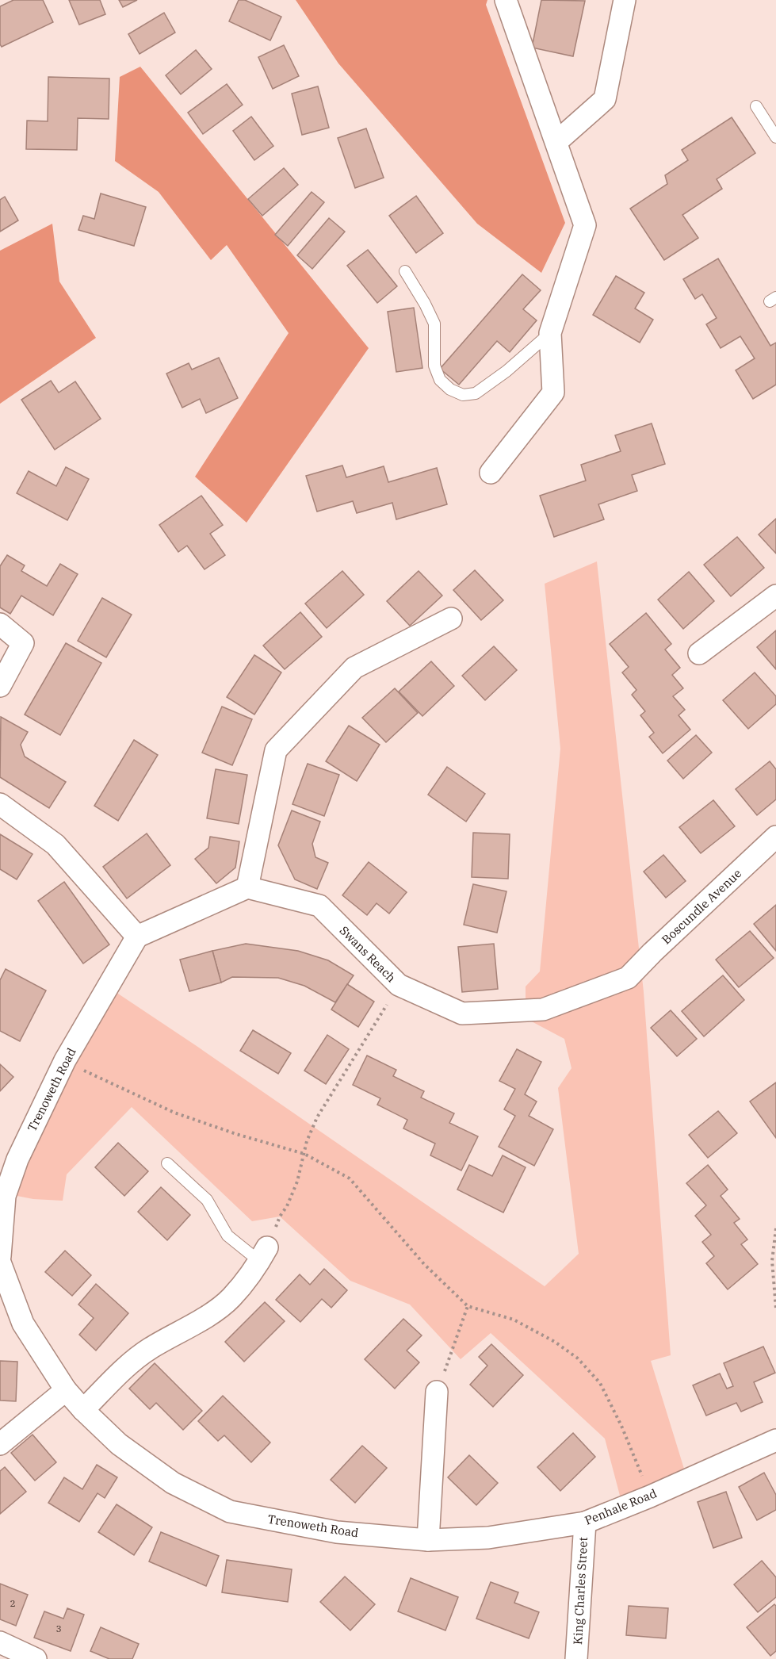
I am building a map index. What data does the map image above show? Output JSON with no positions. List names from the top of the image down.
{
  "streets": {
    "street": [
      "Boscundle Avenue",
      "Swans Reach",
      "Trenoweth Road",
      "Penhale Road",
      "King Charles Street"
    ]
  },
  "crossings": [
    ["Boscundle Avenue", "Swans Reach"],
    ["Trenoweth Road", "Penhale Road"],
    ["Penhale Road", "King Charles Street"]
  ],
  "house_numbers": ["2", "3"]
}
